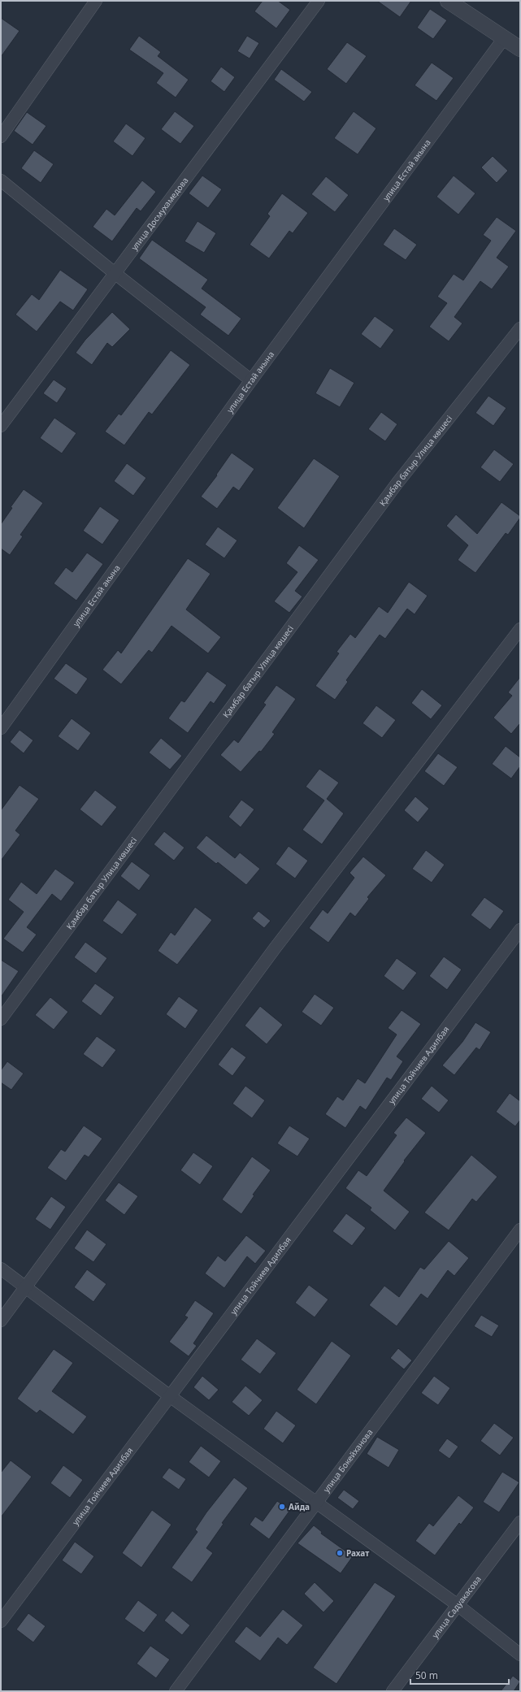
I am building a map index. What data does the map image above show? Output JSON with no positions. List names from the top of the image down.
{
  "streets": {
    "street": [
      "улица Естай акына",
      "улица Досмухамедова",
      "Қамбар батыр Улица көшесі",
      "улица Тойчиев Адилбая",
      "улица Бокейханова",
      "улица Садуакасова"
    ]
  },
  "places": ["Айда", "Рахат"],
  "scale_bar": "50 m"
}
